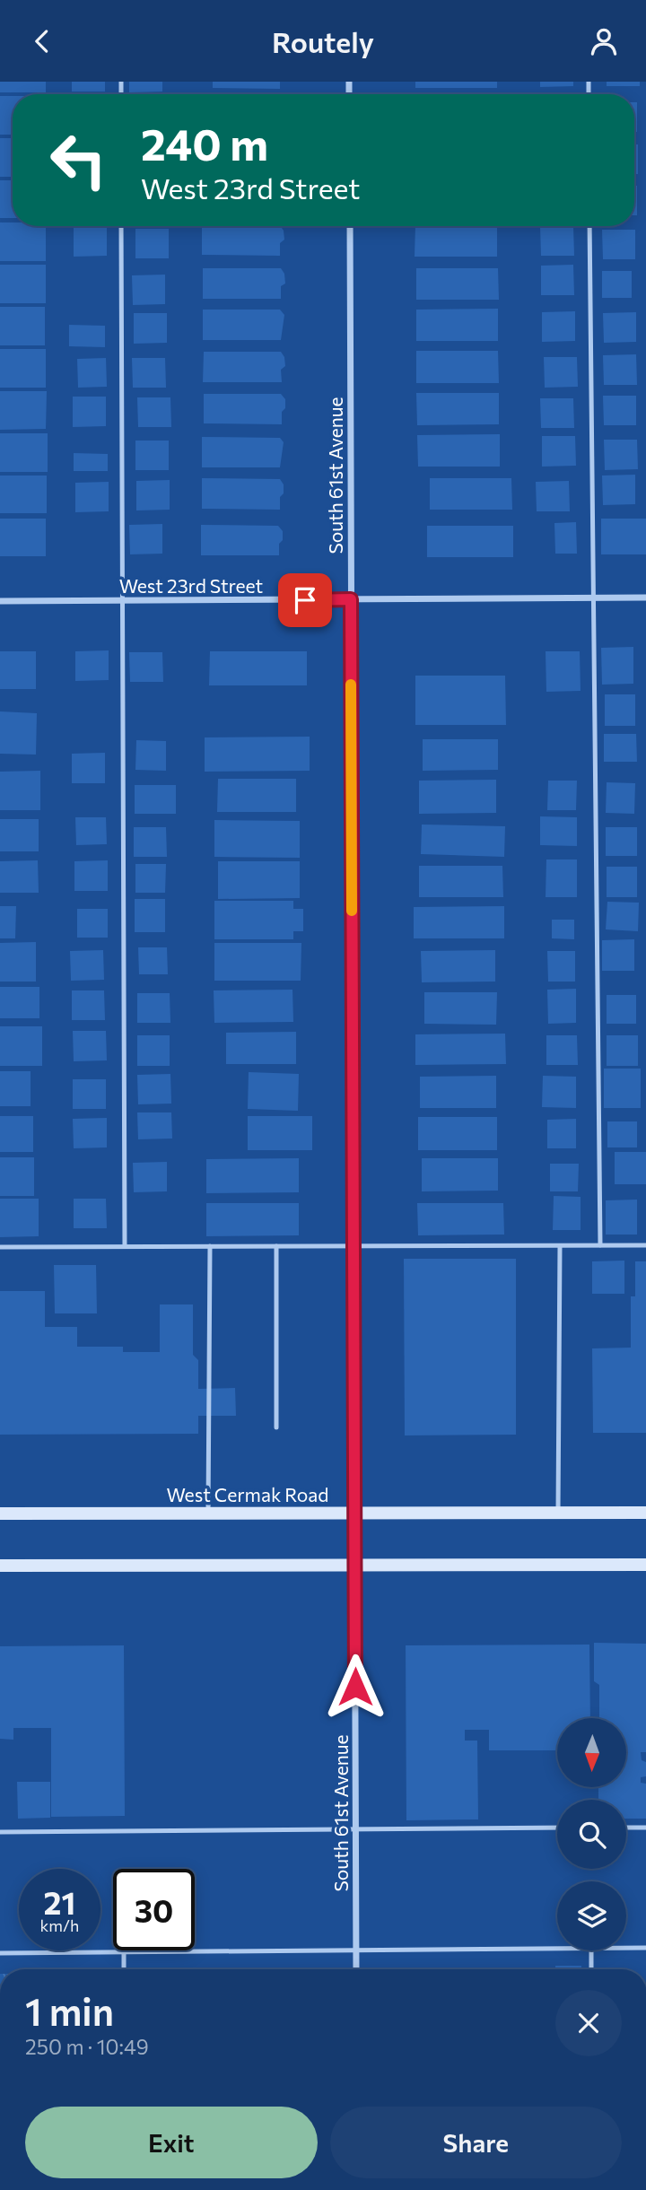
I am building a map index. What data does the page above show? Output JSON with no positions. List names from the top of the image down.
{
  "streets": {
    "main road": ["West Cermak Road"],
    "street": ["South 61st Avenue", "West 23rd Street"]
  },
  "crossings": [
    ["South 61st Avenue", "West 23rd Street"],
    ["South 61st Avenue", "West Cermak Road"]
  ],
  "north": "bottom",
  "page": {
    "header": "Routely",
    "turn": ["240 m", "West 23rd Street"],
    "speed": "21 km/h",
    "limit": "30",
    "heading": ["1 min", "250 m · 10:49"],
    "buttons": ["Exit", "Share"]
  }
}
